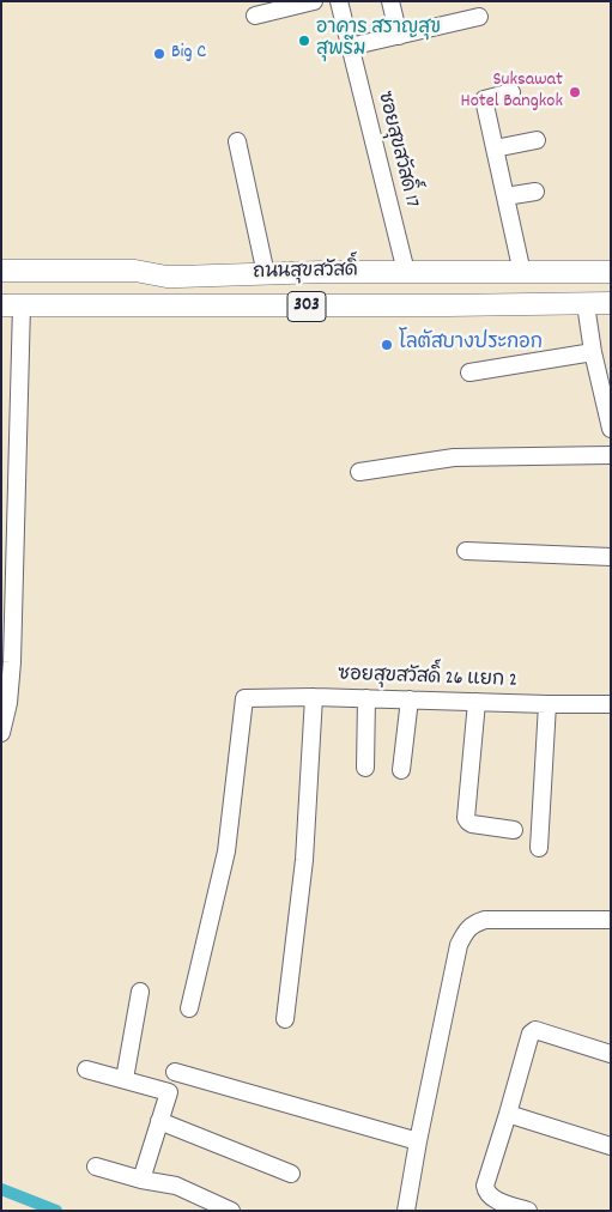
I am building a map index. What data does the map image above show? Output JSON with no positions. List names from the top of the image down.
{
  "streets": {
    "main road": ["ถนนสุขสวัสดิ์", "303"],
    "street": ["ซอยสุขสวัสดิ์ 17", "ซอยสุขสวัสดิ์ 26 แยก 2"]
  },
  "crossings": [
    ["ซอยสุขสวัสดิ์ 17", "ถนนสุขสวัสดิ์"],
    ["ถนนสุขสวัสดิ์", "303"]
  ],
  "places": [
    "อาคาร สราญสุข สุพรีม",
    "Big C",
    "Suksawat Hotel Bangkok",
    "โลตัสบางประกอก"
  ]
}
